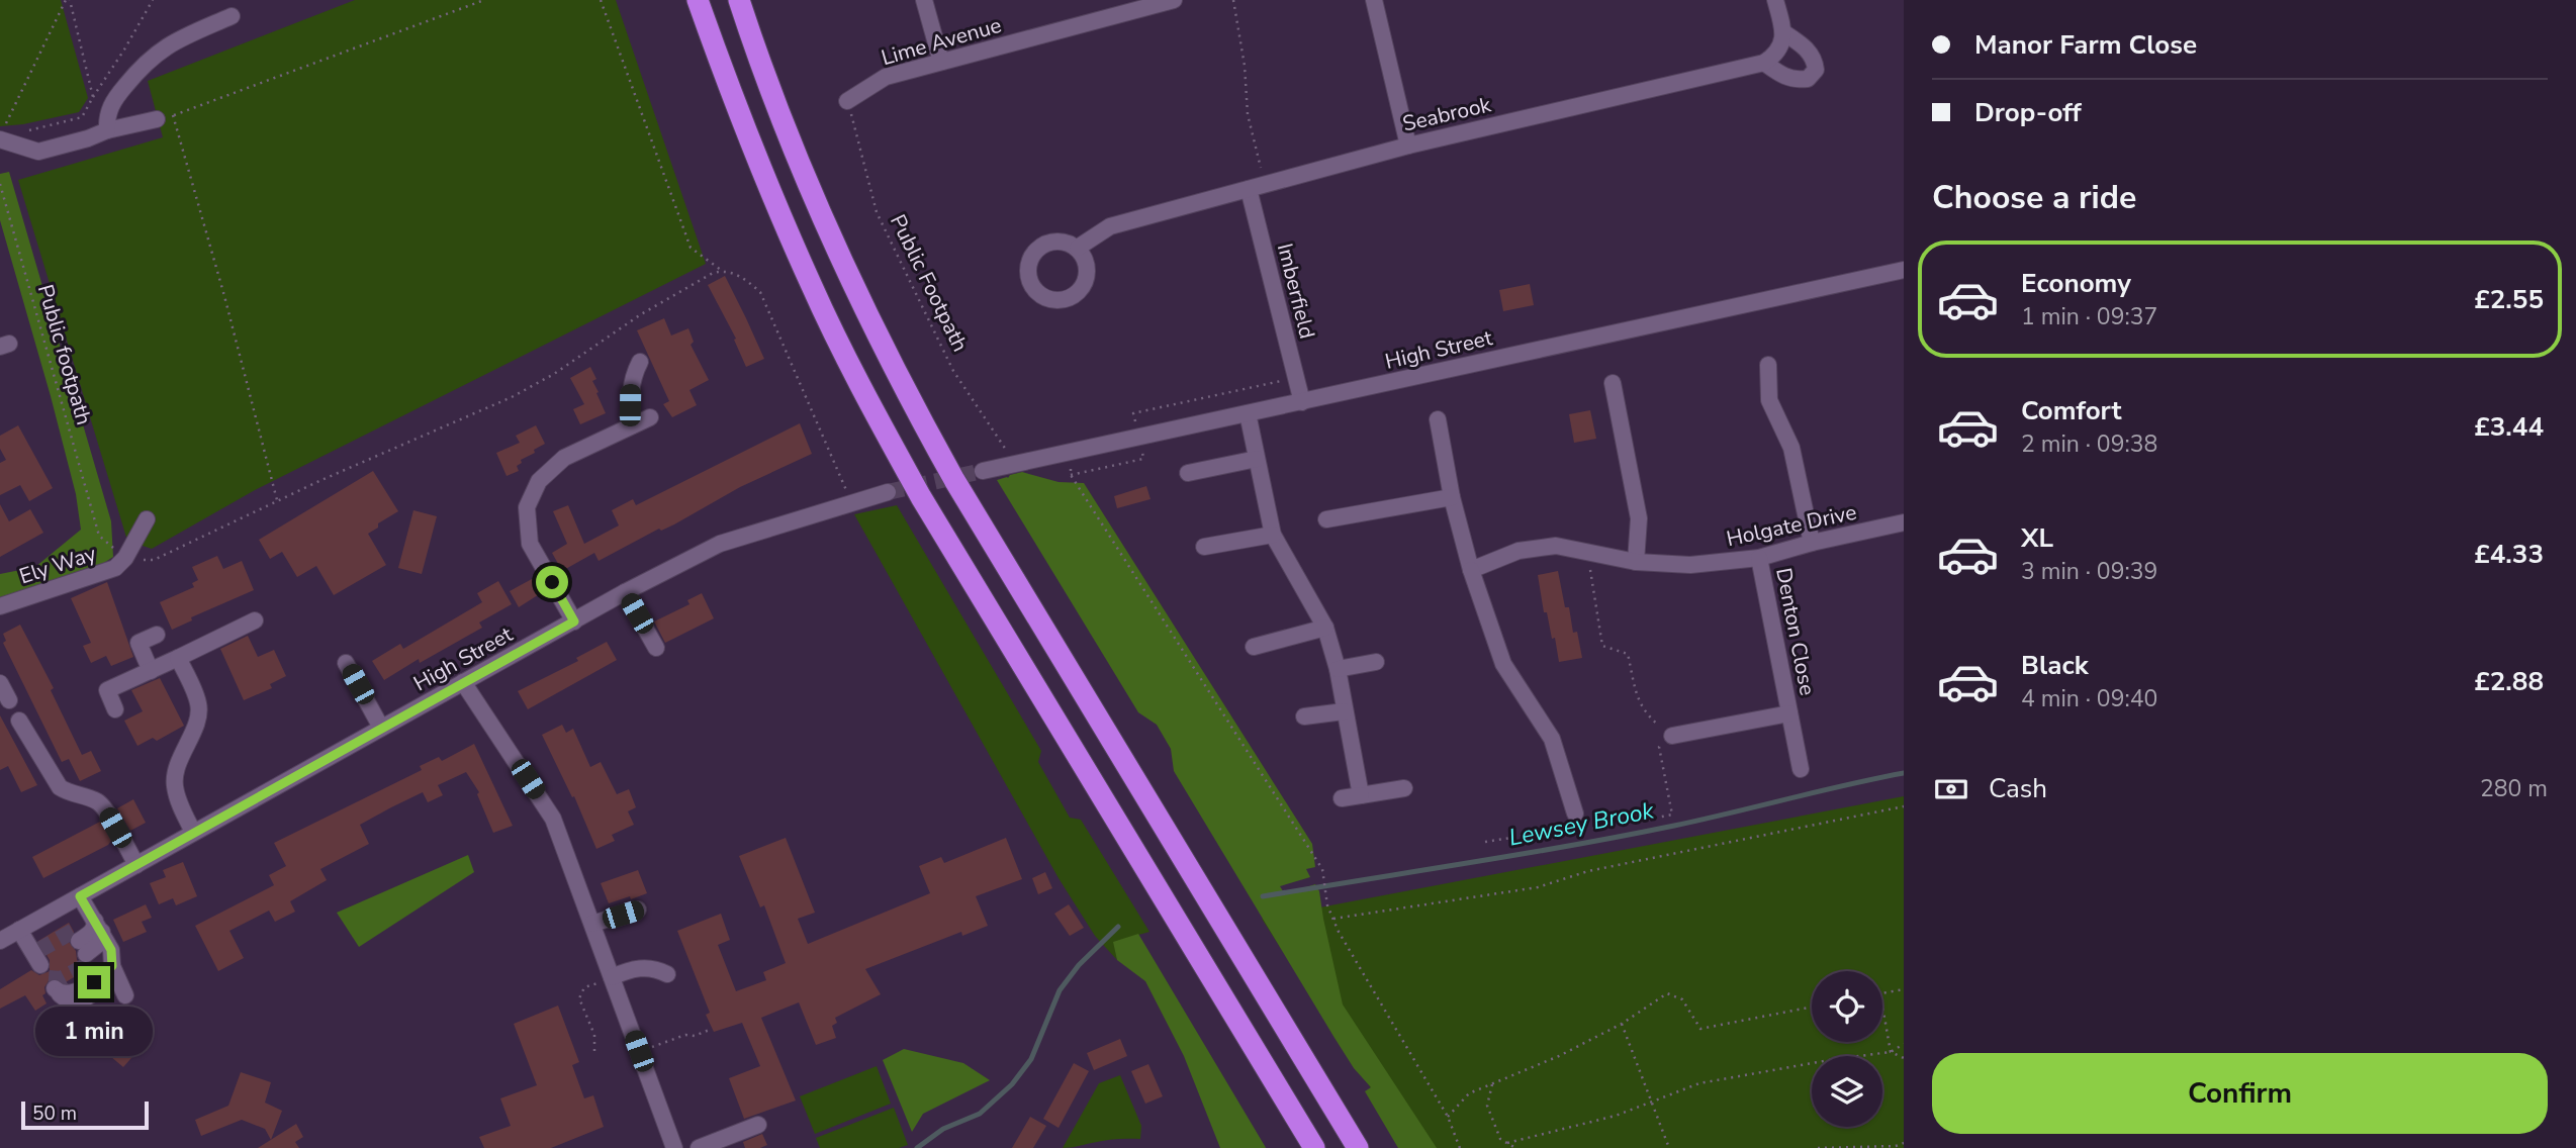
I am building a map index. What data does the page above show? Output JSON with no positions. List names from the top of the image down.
{
  "streets": {
    "street": [
      "Lime Avenue",
      "Seabrook",
      "Imberfield",
      "High Street",
      "Holgate Drive",
      "Ely Way",
      "Denton Close"
    ],
    "path": ["Public Footpath", "Public footpath"]
  },
  "crossings": [
    ["Lime Avenue", "Public Footpath"],
    ["Seabrook", "Imberfield"],
    ["Public Footpath", "High Street"],
    ["Imberfield", "High Street"],
    ["Public footpath", "Ely Way"],
    ["Holgate Drive", "Denton Close"]
  ],
  "water": ["Lewsey Brook"],
  "scale_bar": "50 m",
  "page": {
    "banner": ["Manor Farm Close", "Drop-off"],
    "heading": "Choose a ride",
    "list": [
      {
        "name": "Economy",
        "note": "1 min · 09:37",
        "value": "£2.55"
      },
      {
        "name": "Comfort",
        "note": "2 min · 09:38",
        "value": "£3.44"
      },
      {
        "name": "XL",
        "note": "3 min · 09:39",
        "value": "£4.33"
      },
      {
        "name": "Black",
        "note": "4 min · 09:40",
        "value": "£2.88"
      }
    ],
    "pay": ["Cash", "280 m"],
    "bubble": "1 min",
    "buttons": "Confirm",
    "scale": "50 m"
  }
}
